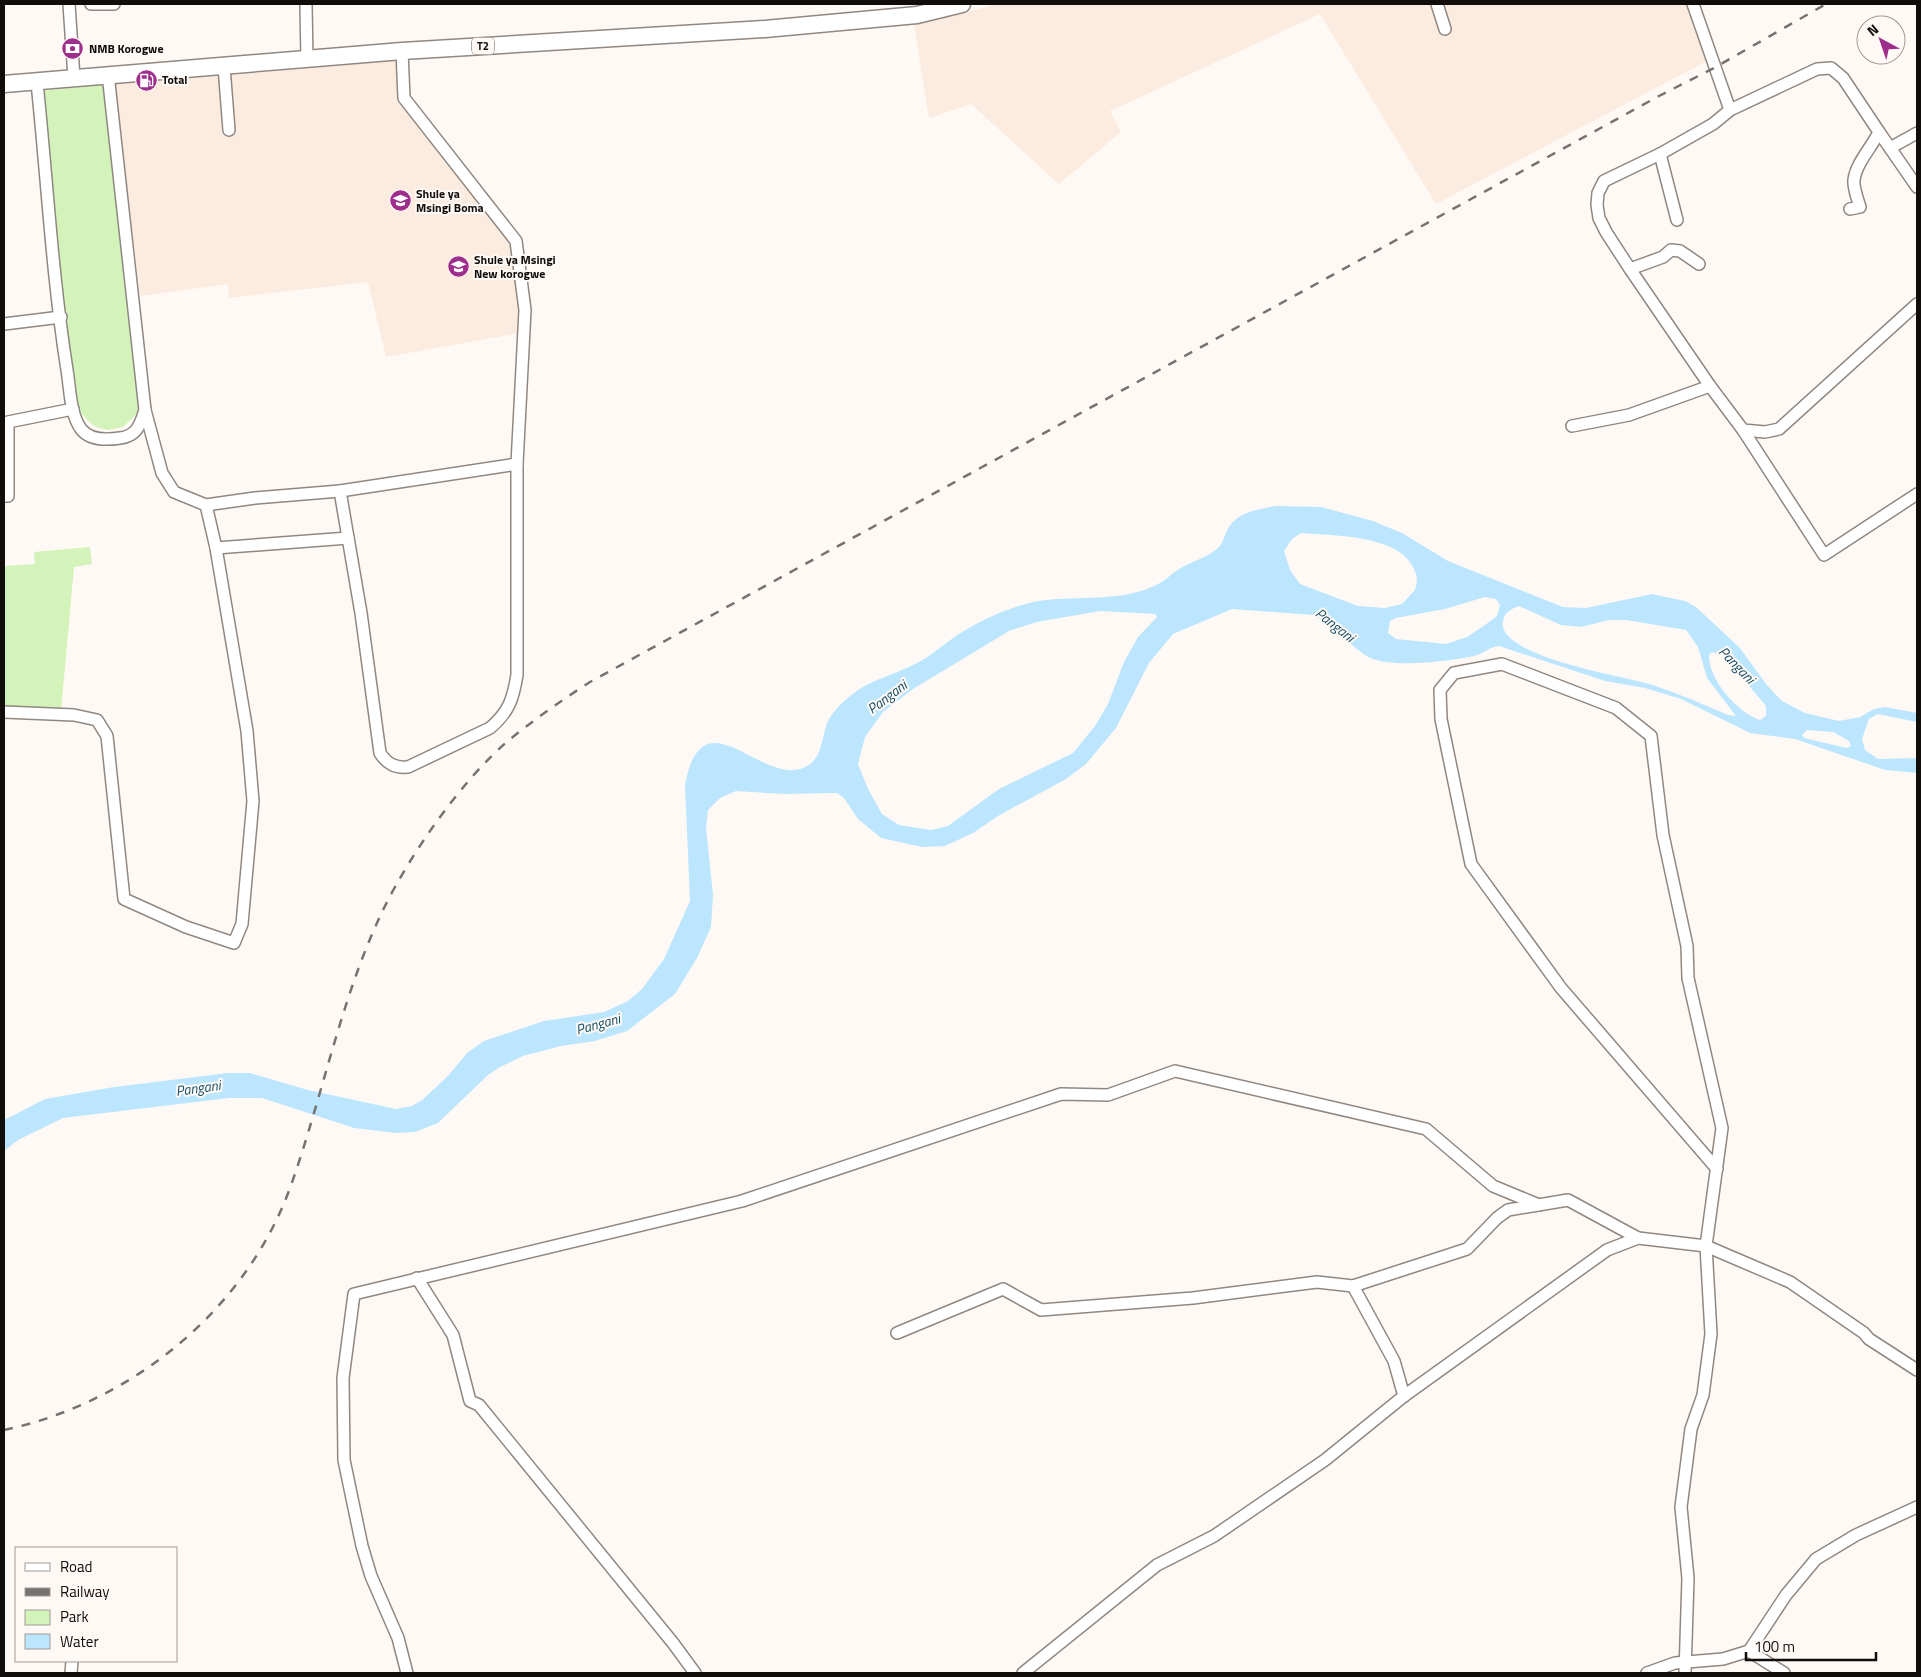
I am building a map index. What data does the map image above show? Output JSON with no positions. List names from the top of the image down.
{
  "streets": {
    "highway": ["T2"]
  },
  "water": ["Pangani"],
  "places": {
    "bank": ["NMB Korogwe"],
    "fuel station": ["Total"],
    "school or university": ["Shule ya Msingi Boma", "Shule ya Msingi New korogwe"]
  },
  "legend": [
    "Road",
    "Railway",
    "Park",
    "Water"
  ],
  "scale_bar": "100 m",
  "north": "top left"
}
